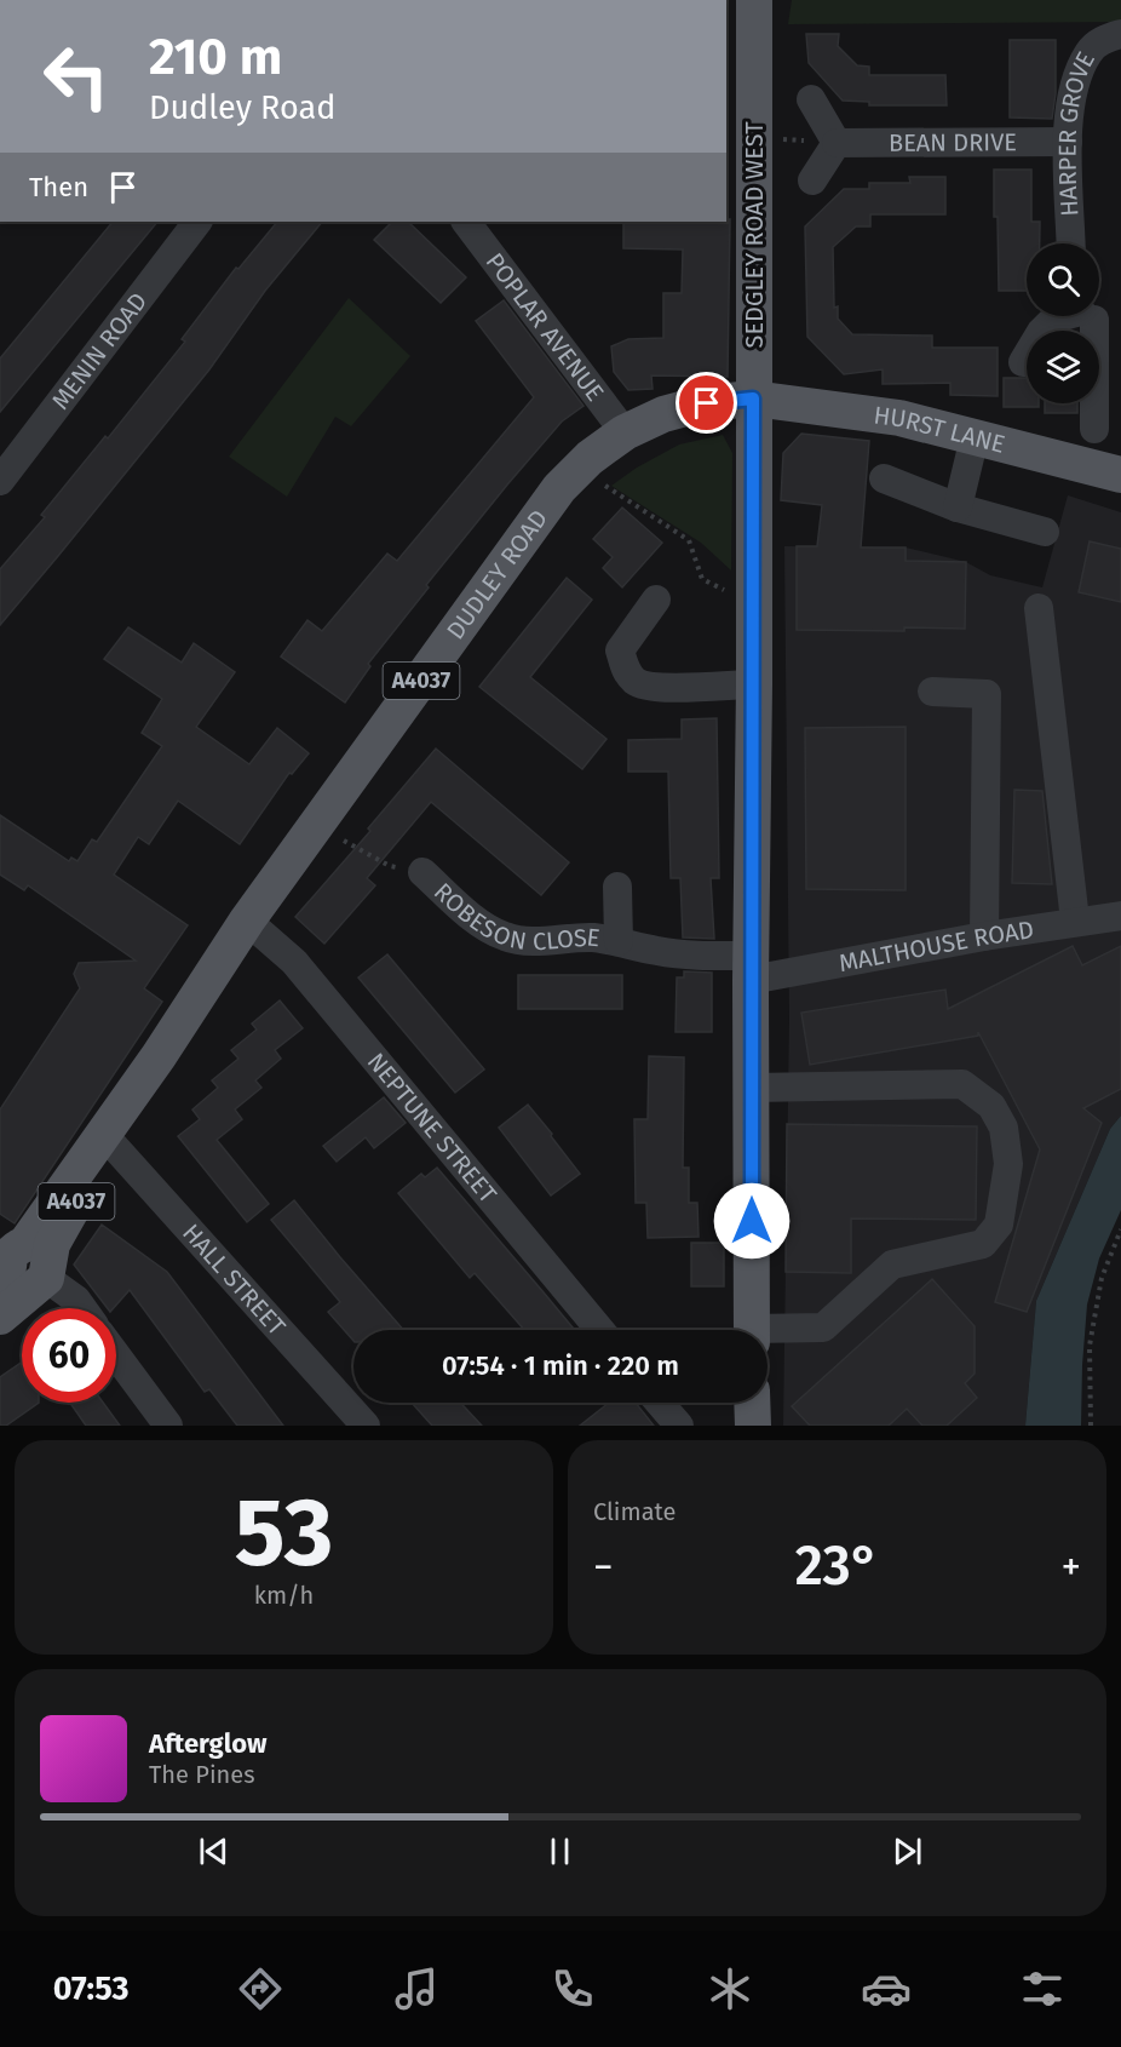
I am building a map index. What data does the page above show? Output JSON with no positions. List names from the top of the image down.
{
  "streets": {
    "main road": [
      "SEDGLEY ROAD WEST",
      "HURST LANE",
      "DUDLEY ROAD",
      "A4037"
    ],
    "street": [
      "HARPER GROVE",
      "BEAN DRIVE",
      "POPLAR AVENUE",
      "MENIN ROAD",
      "ROBESON CLOSE",
      "MALTHOUSE ROAD",
      "NEPTUNE STREET",
      "HALL STREET"
    ]
  },
  "crossings": [
    ["HARPER GROVE", "BEAN DRIVE"],
    ["SEDGLEY ROAD WEST", "HURST LANE"],
    ["SEDGLEY ROAD WEST", "DUDLEY ROAD"],
    ["SEDGLEY ROAD WEST", "ROBESON CLOSE"],
    ["SEDGLEY ROAD WEST", "MALTHOUSE ROAD"],
    ["POPLAR AVENUE", "DUDLEY ROAD"],
    ["HURST LANE", "DUDLEY ROAD"],
    ["DUDLEY ROAD", "NEPTUNE STREET"],
    ["DUDLEY ROAD", "HALL STREET"],
    ["ROBESON CLOSE", "MALTHOUSE ROAD"]
  ],
  "page": {
    "turn": ["210 m", "Dudley Road"],
    "then": "Then",
    "limit": "60",
    "trip": "07:54 · 1 min · 220 m",
    "tile": [
      ["53", "km/h"],
      "Climate"
    ],
    "heat": ["−", "23°", "+"],
    "song": ["Afterglow", "The Pines"],
    "tabs": "07:53"
  }
}
